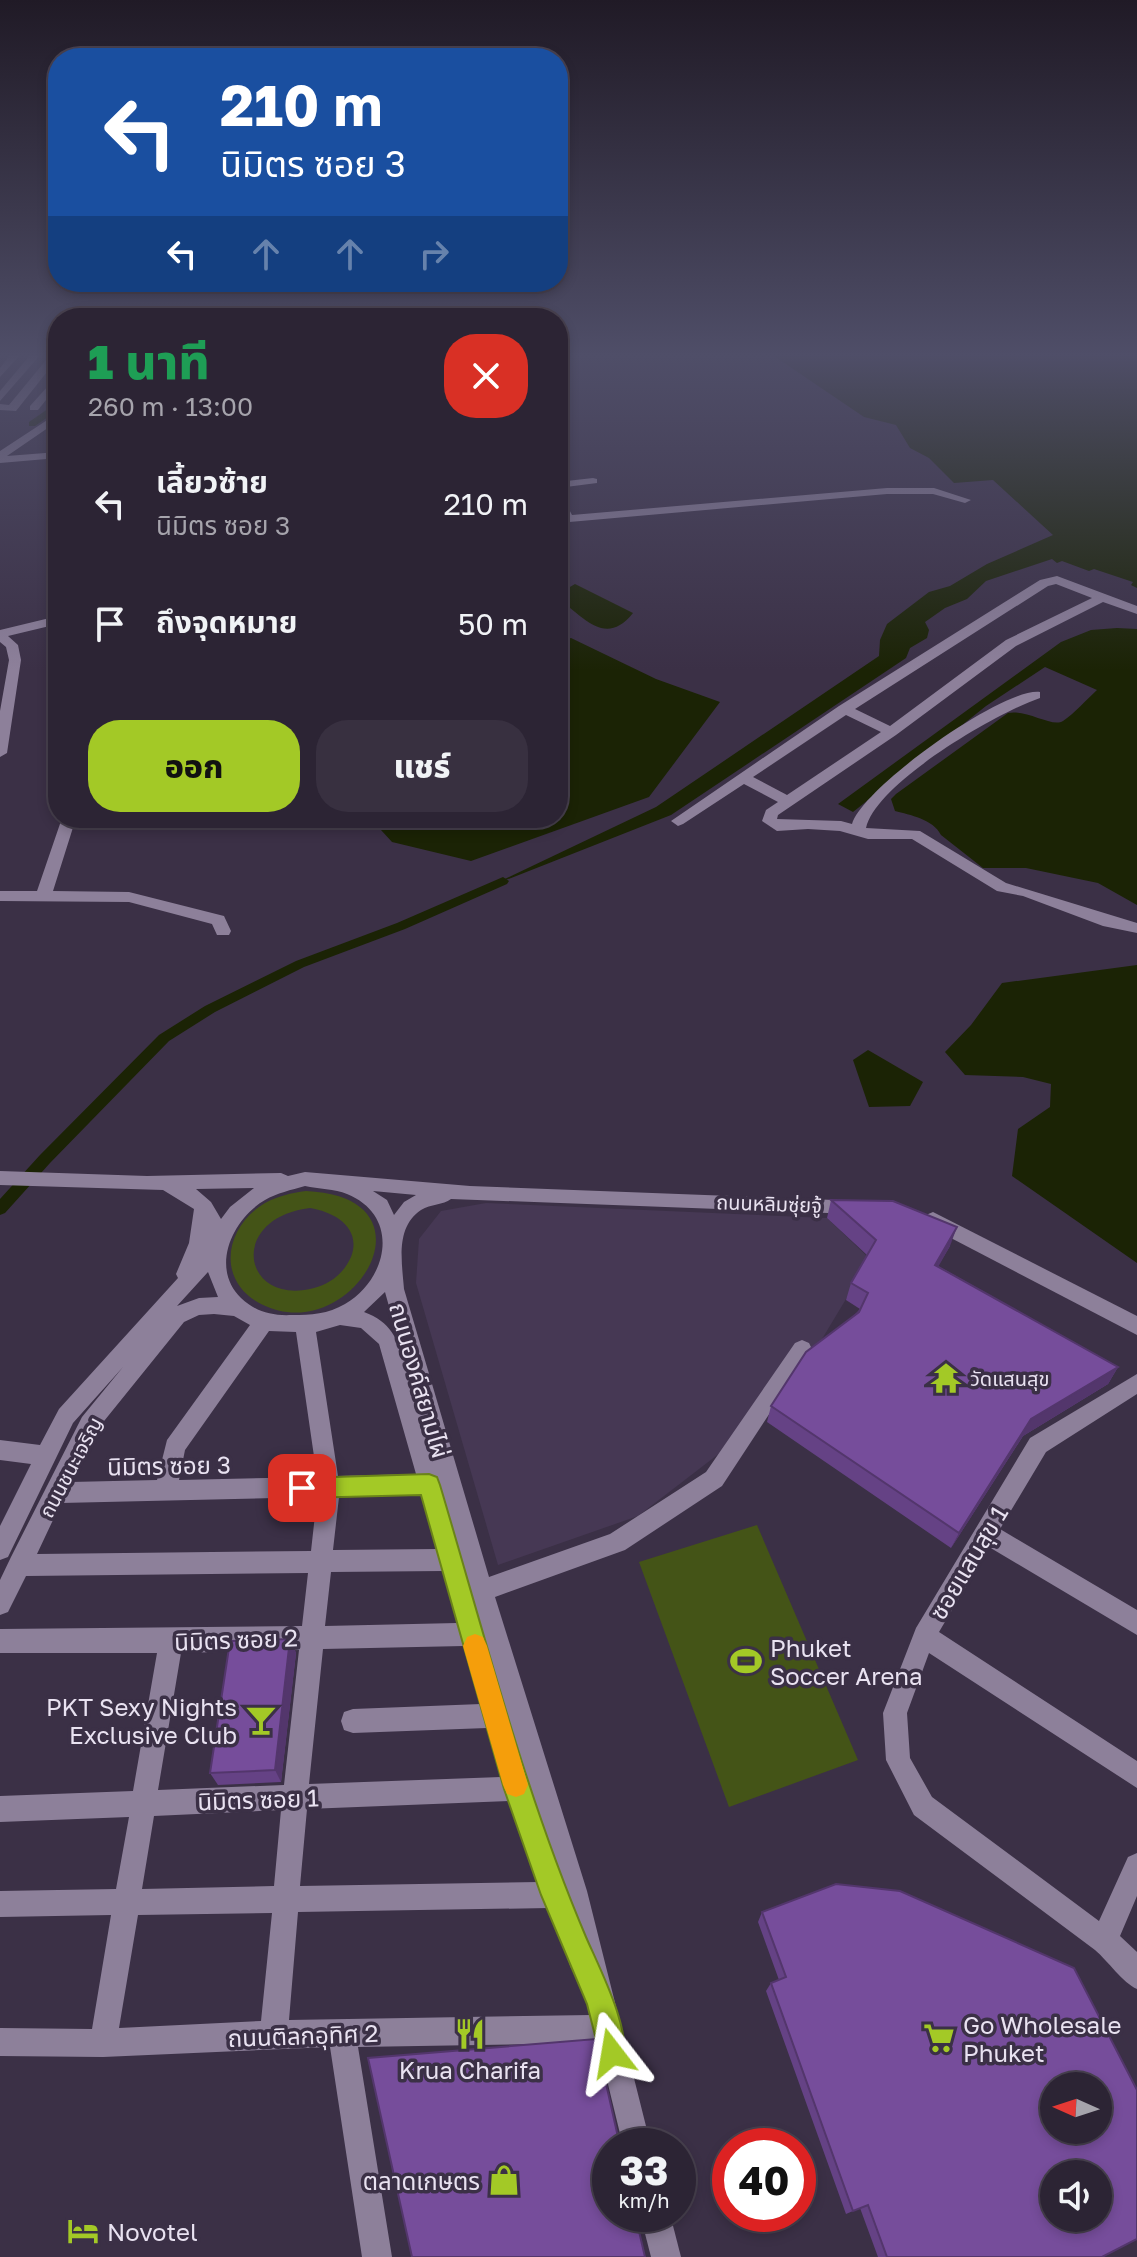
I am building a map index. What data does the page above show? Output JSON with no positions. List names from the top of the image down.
{
  "streets": {
    "street": [
      "ถนนหลิมซุ่ยจู้",
      "ถนนองค์สยามไผ่",
      "นิมิตร ซอย 3",
      "ถนนชนะเจริญ",
      "ซอยแสนสุข 1",
      "นิมิตร ซอย 2",
      "นิมิตร ซอย 1",
      "ถนนติลกอุทิศ 2"
    ]
  },
  "crossings": [
    ["ถนนหลิมซุ่ยจู้", "ถนนองค์สยามไผ่"],
    ["ถนนหลิมซุ่ยจู้", "ถนนชนะเจริญ"],
    ["ถนนองค์สยามไผ่", "นิมิตร ซอย 3"],
    ["ถนนองค์สยามไผ่", "ถนนชนะเจริญ"],
    ["ถนนองค์สยามไผ่", "นิมิตร ซอย 2"],
    ["ถนนองค์สยามไผ่", "นิมิตร ซอย 1"],
    ["ถนนองค์สยามไผ่", "ถนนติลกอุทิศ 2"],
    ["นิมิตร ซอย 3", "ถนนชนะเจริญ"]
  ],
  "places": {
    "temple": ["วัดแสนสุข"],
    "sports": ["Phuket Soccer Arena"],
    "bar": ["PKT Sexy Nights Exclusive Club"],
    "restaurant": ["Krua Charifa"],
    "supermarket": ["Go Wholesale Phuket"],
    "shop": ["ตลาดเกษตร"],
    "hotel": ["Novotel"]
  },
  "north": "left",
  "page": {
    "turn": ["210 m", "นิมิตร ซอย 3"],
    "heading": ["1 นาที", "260 m · 13:00"],
    "list": [
      {
        "name": "เลี้ยวซ้าย",
        "note": "นิมิตร ซอย 3",
        "value": "210 m"
      },
      {
        "name": "ถึงจุดหมาย",
        "value": "50 m"
      }
    ],
    "buttons": ["ออก", "แชร์"],
    "speed": "33 km/h",
    "limit": "40"
  }
}
